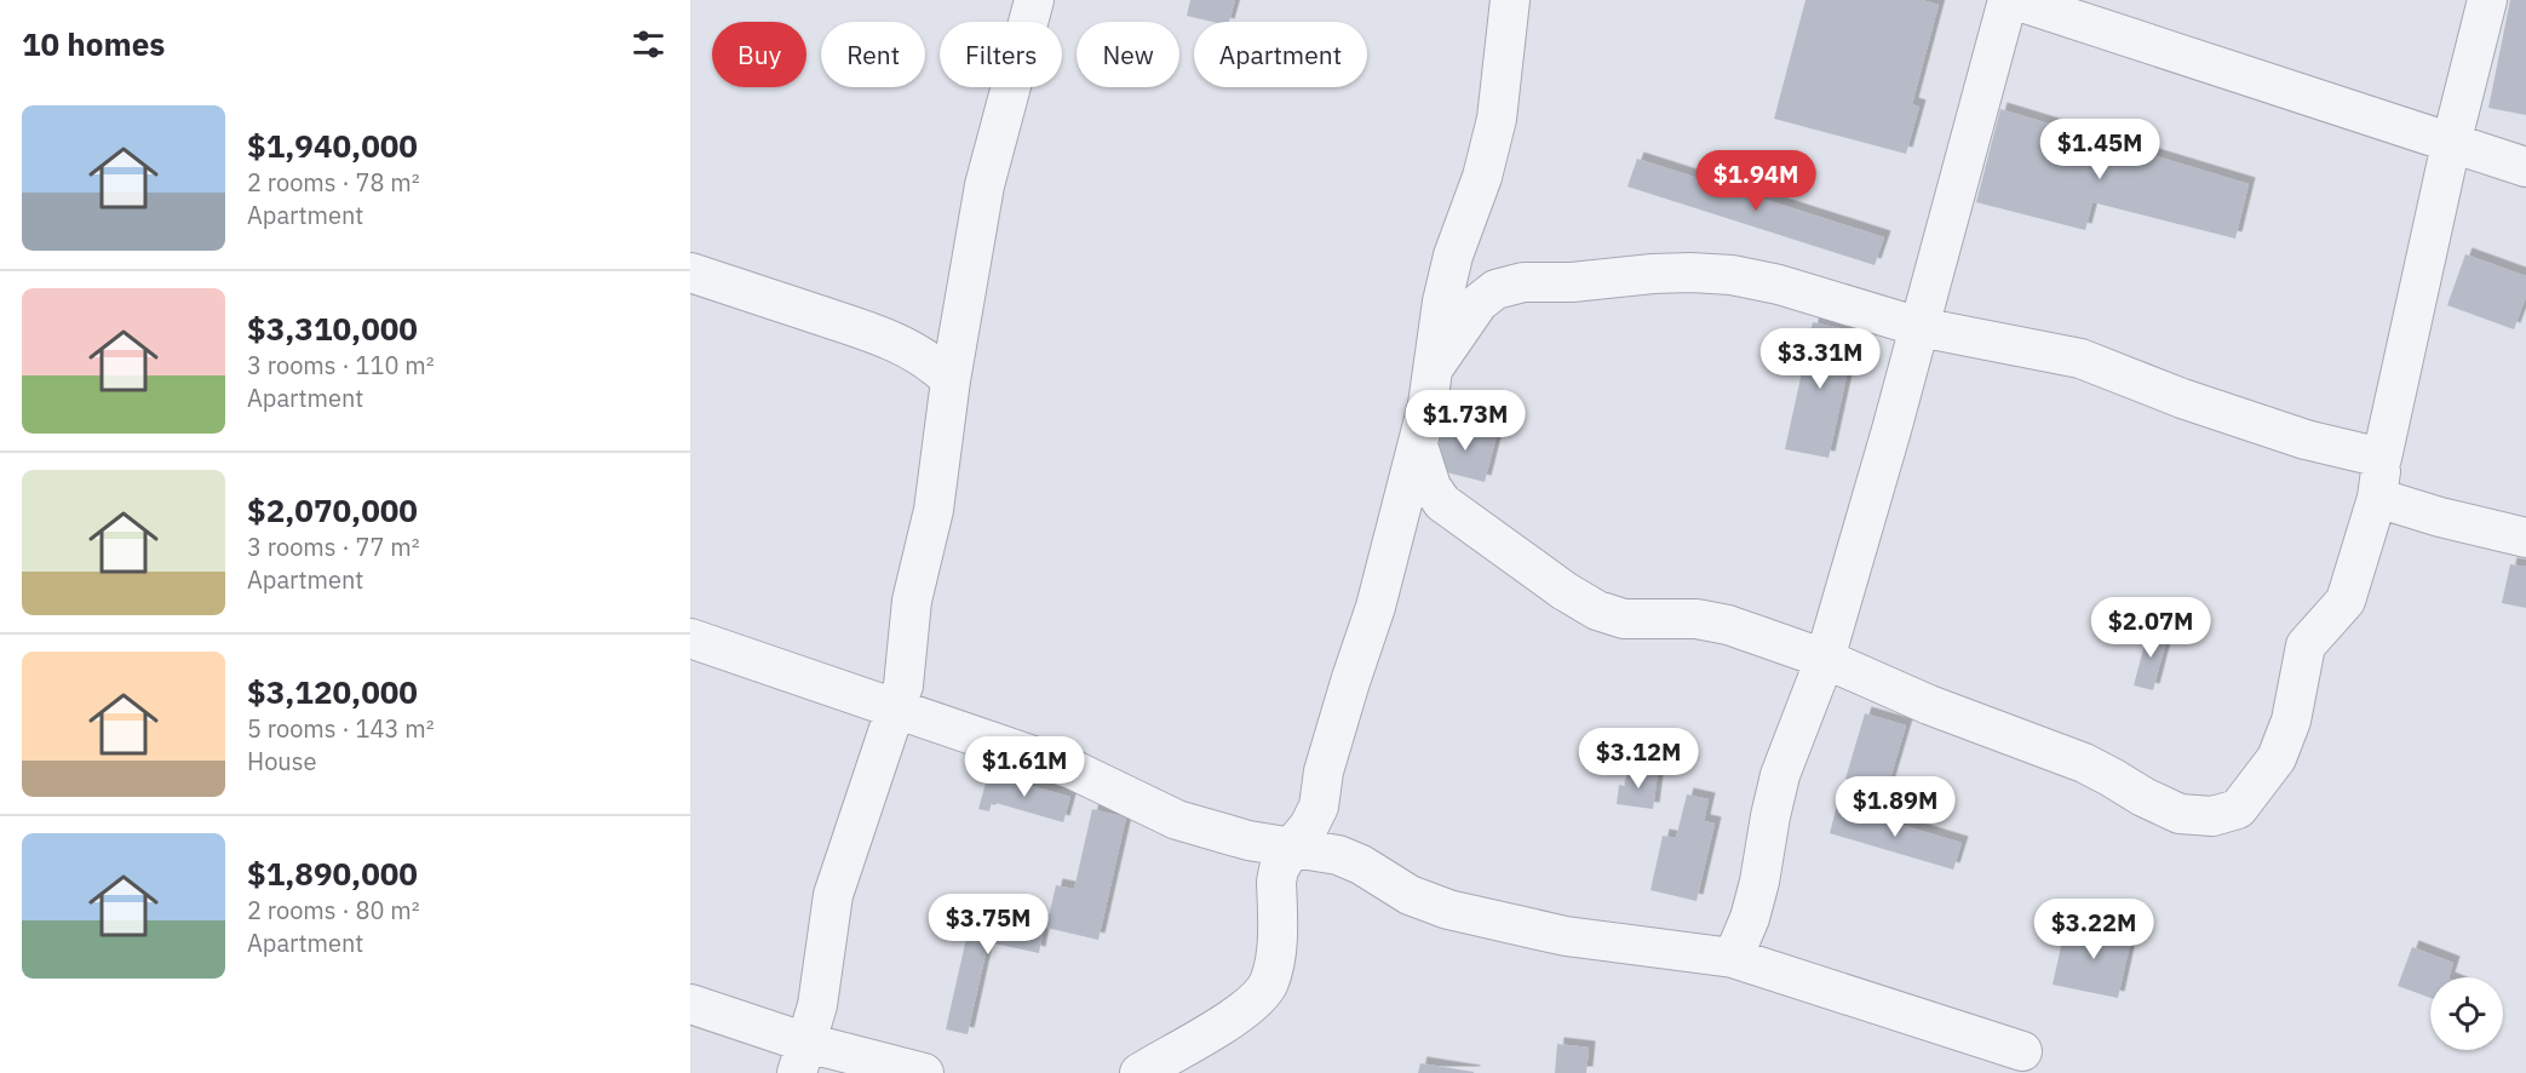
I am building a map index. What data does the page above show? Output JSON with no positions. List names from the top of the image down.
{
  "page": {
    "heading": "10 homes",
    "chip": [
      "Buy",
      "Rent",
      "Filters",
      "New",
      "Apartment"
    ],
    "list": [
      {
        "name": "$1,940,000",
        "note": "2 rooms · 78 m² · Apartment"
      },
      {
        "name": "$3,310,000",
        "note": "3 rooms · 110 m² · Apartment"
      },
      {
        "name": "$2,070,000",
        "note": "3 rooms · 77 m² · Apartment"
      },
      {
        "name": "$3,120,000",
        "note": "5 rooms · 143 m² · House"
      },
      {
        "name": "$1,890,000",
        "note": "2 rooms · 80 m² · Apartment"
      }
    ],
    "price": [
      "$1.45M",
      "$1.94M",
      "$3.31M",
      "$1.73M",
      "$2.07M",
      "$3.12M",
      "$1.61M",
      "$1.89M",
      "$3.75M",
      "$3.22M"
    ]
  }
}
